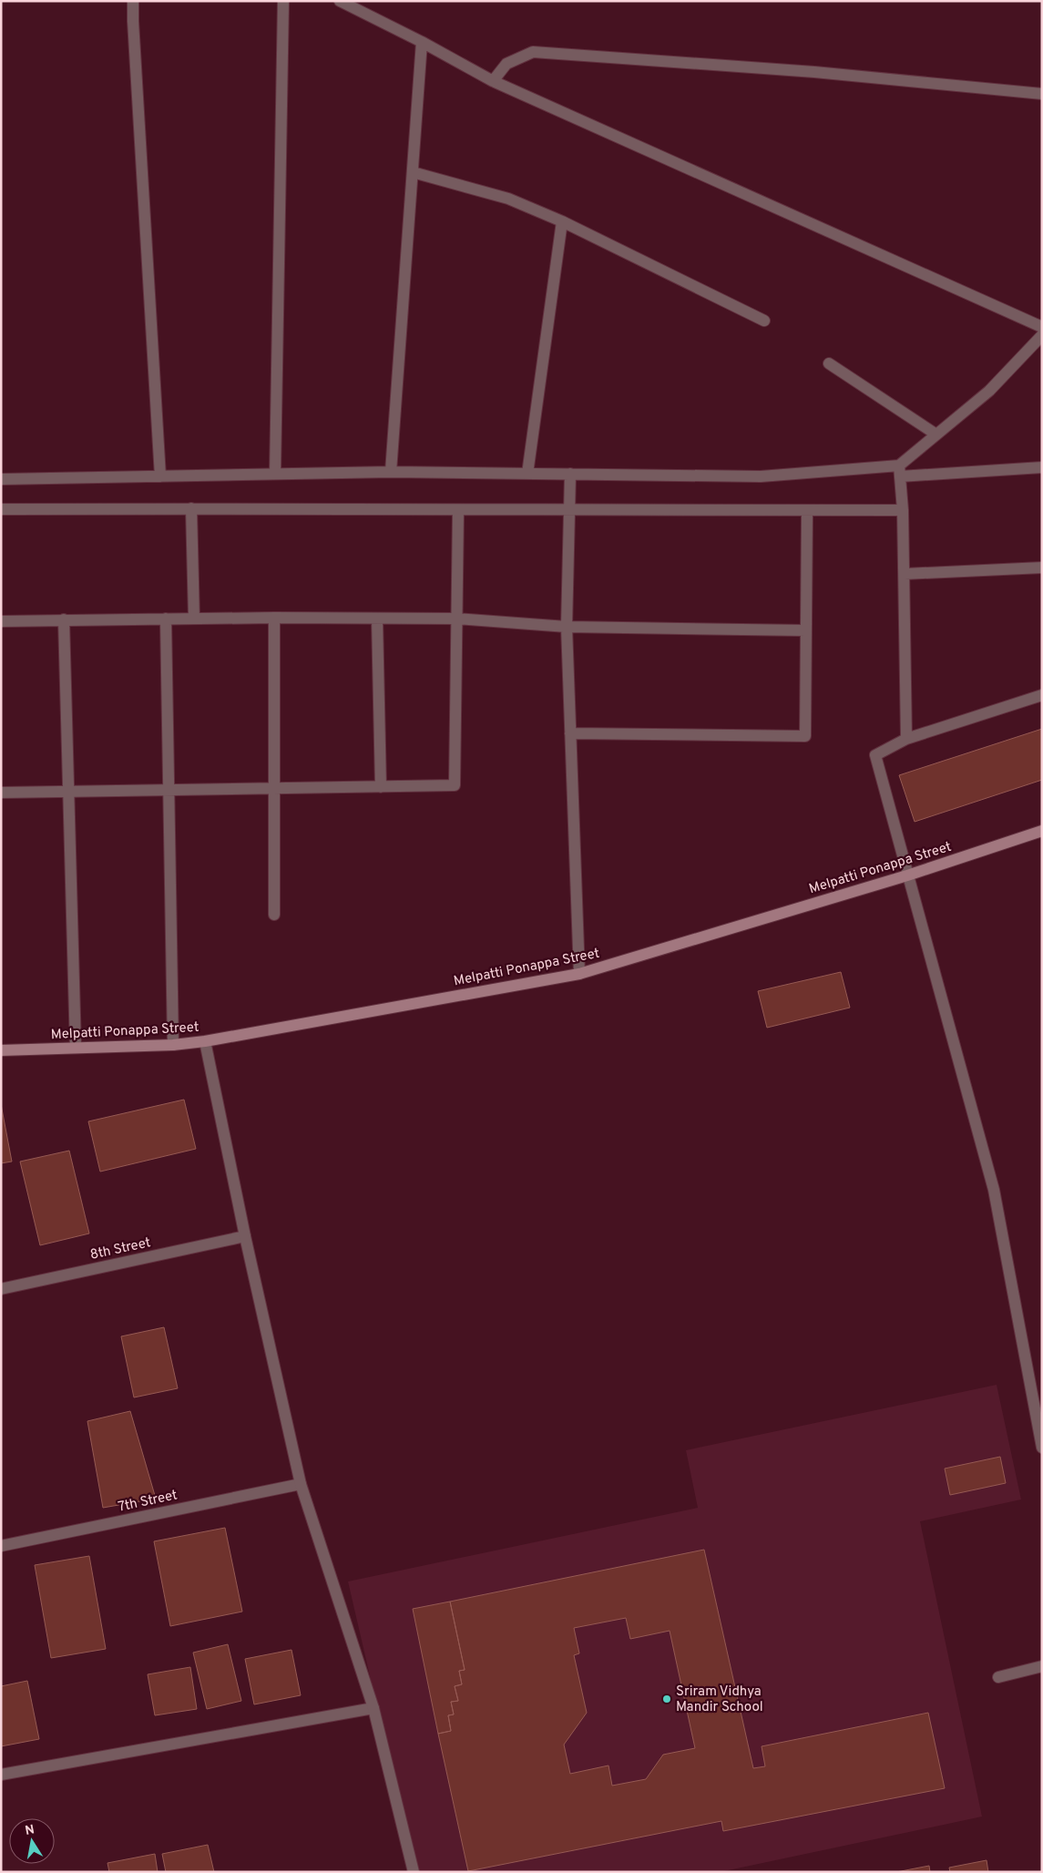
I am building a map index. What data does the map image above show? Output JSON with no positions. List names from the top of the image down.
{
  "streets": {
    "main road": ["Melpatti Ponappa Street"],
    "street": ["8th Street", "7th Street"]
  },
  "places": ["Sriram Vidhya Mandir School"],
  "north": "top"
}
